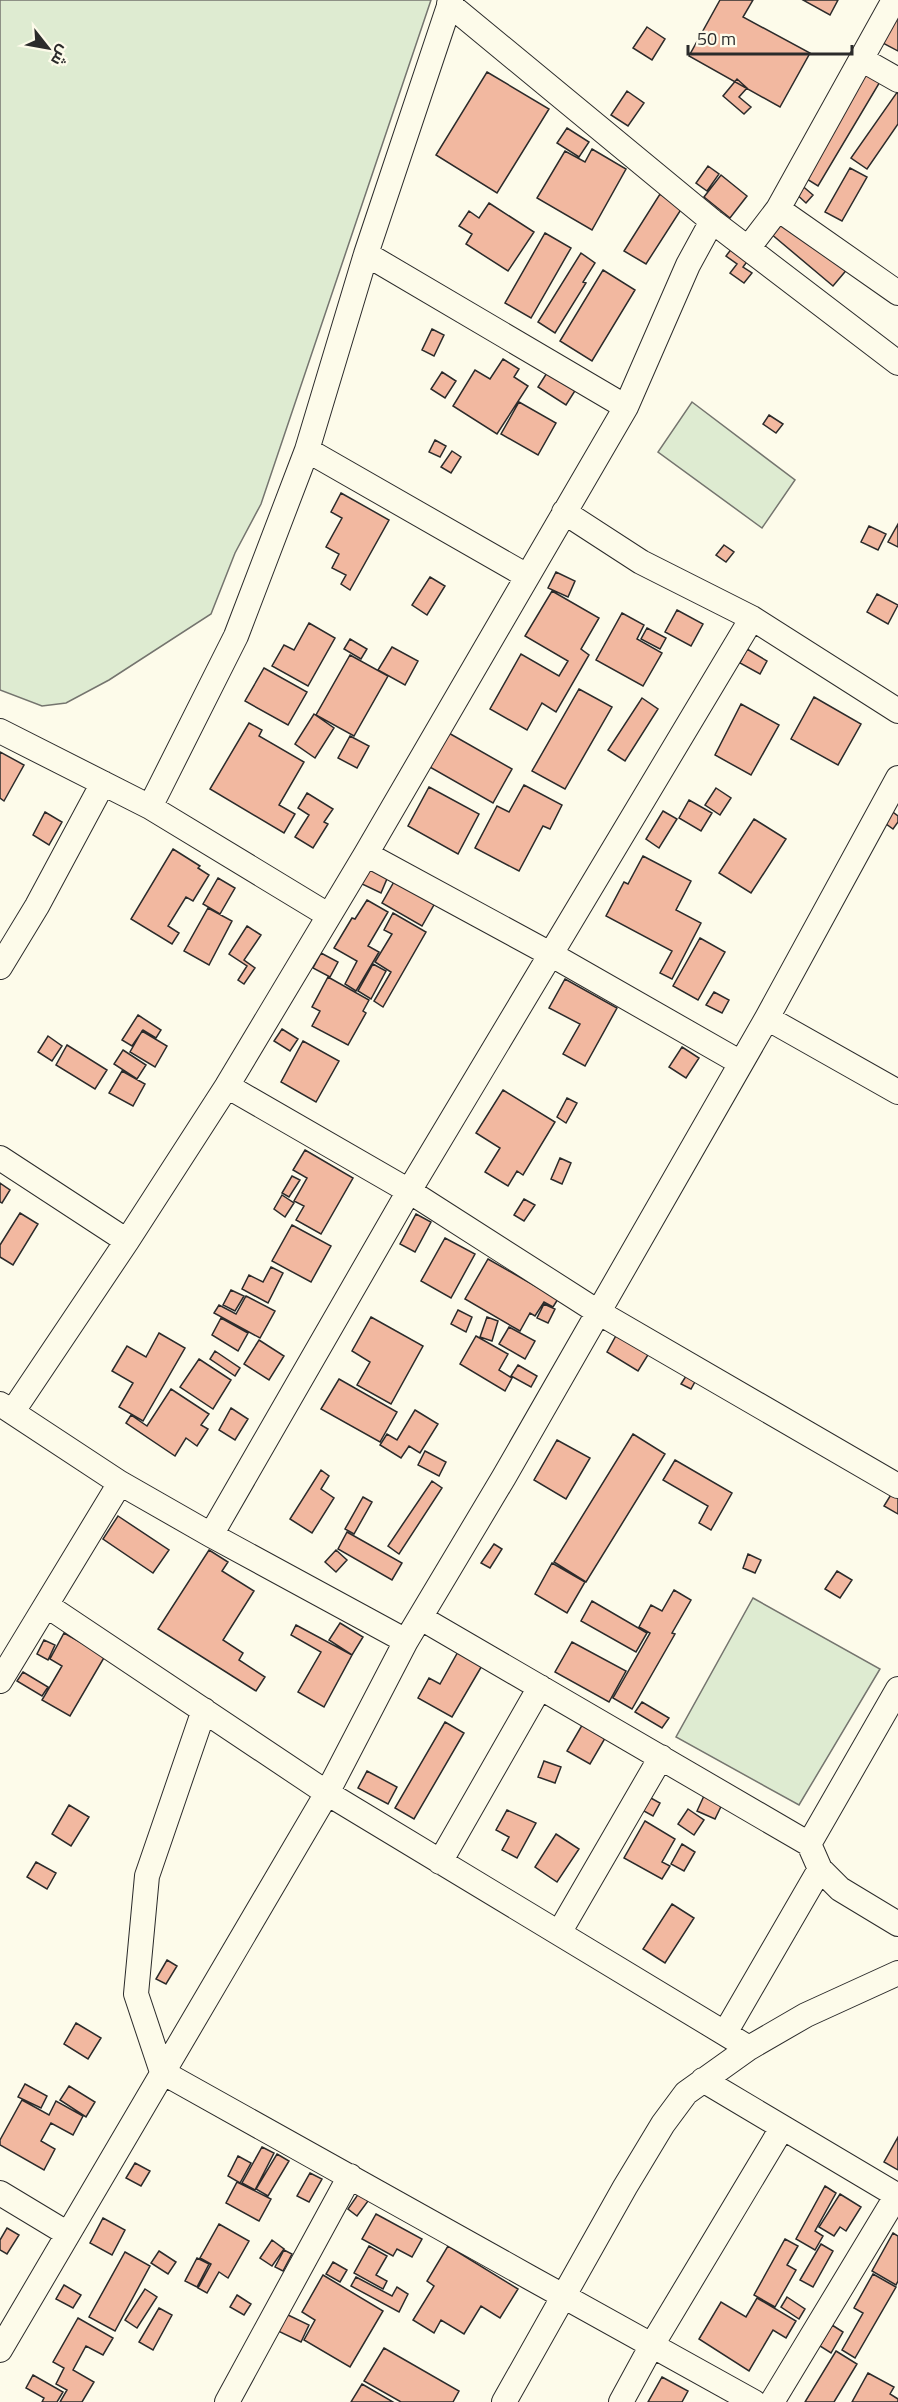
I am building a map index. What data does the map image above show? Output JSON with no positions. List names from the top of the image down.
{
  "scale_bar": "50 m",
  "north": "bottom right"
}
